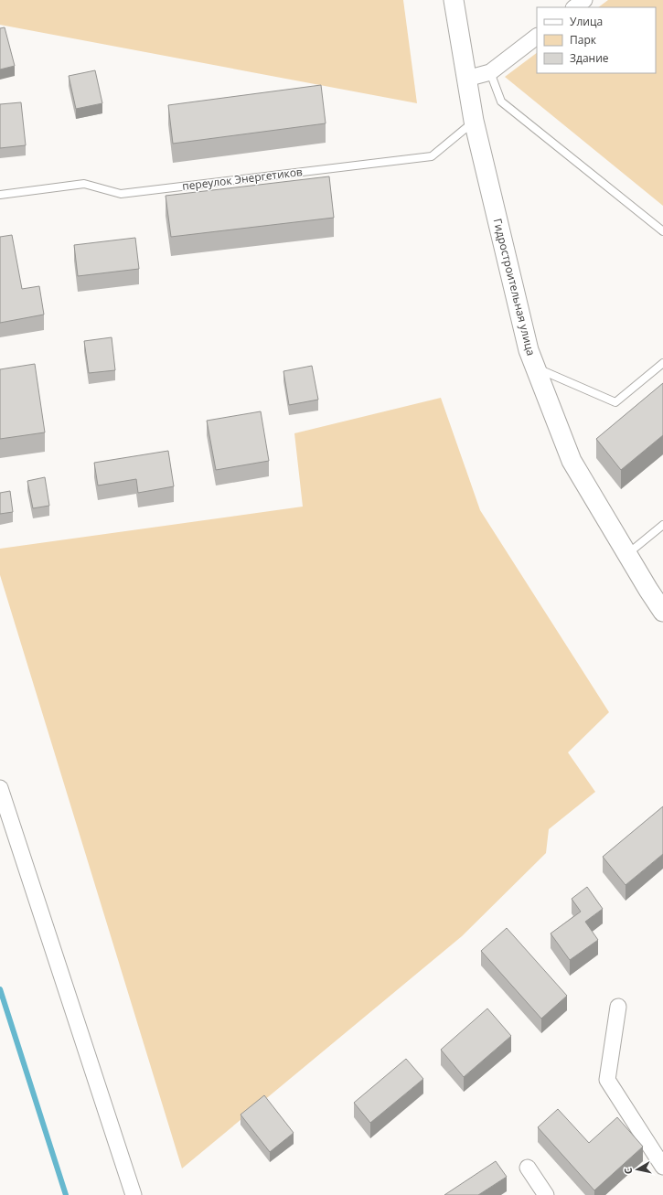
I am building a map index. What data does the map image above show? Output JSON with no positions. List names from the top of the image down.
{
  "streets": {
    "street": ["Гидростроительная улица"],
    "lane": ["переулок Энергетиков"]
  },
  "crossings": [
    ["переулок Энергетиков", "Гидростроительная улица"]
  ],
  "legend": ["Улица", "Парк", "Здание"],
  "north": "left"
}
